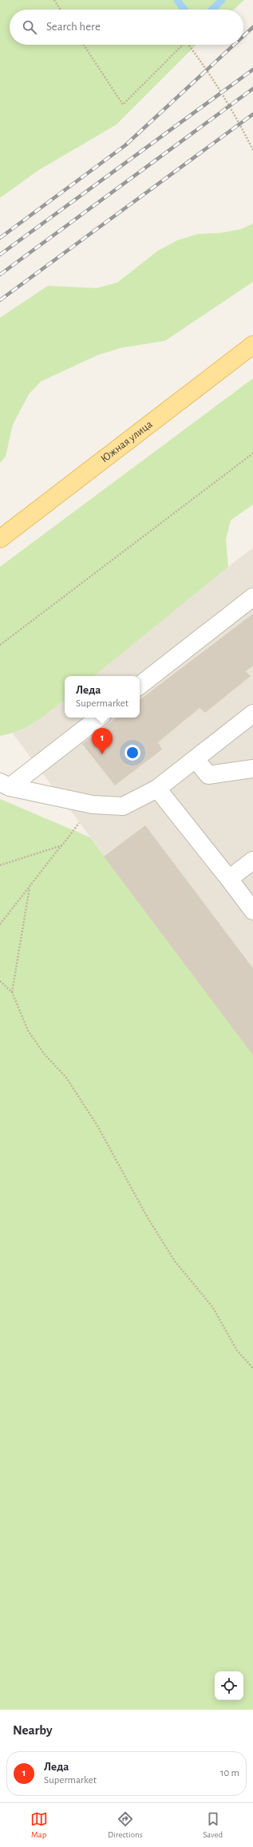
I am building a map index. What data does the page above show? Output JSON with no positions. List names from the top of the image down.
{
  "streets": {
    "main road": ["Южная улица"]
  },
  "page": {
    "search": "Search here",
    "popup": ["Леда", "Supermarket"],
    "pins": "1",
    "heading": "Nearby",
    "list": [
      {
        "mark": "1",
        "name": "Леда",
        "note": "Supermarket",
        "value": "10 m"
      }
    ],
    "nav": ["Map", "Directions", "Saved"]
  }
}
